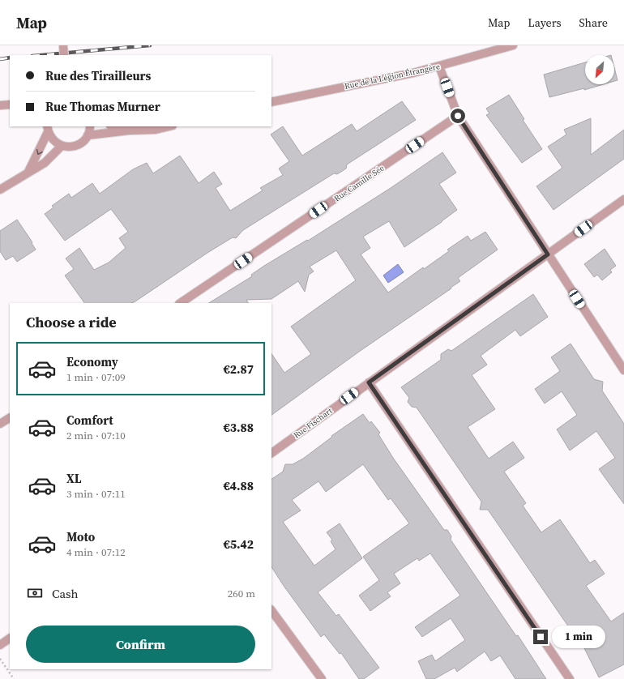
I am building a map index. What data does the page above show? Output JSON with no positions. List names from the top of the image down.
{
  "streets": {
    "street": ["Rue de la Légion Étrangère", "Rue Camille Sée", "Rue Fischart"]
  },
  "north": "bottom left",
  "page": {
    "header": "Map",
    "nav": ["Map", "Layers", "Share"],
    "banner": ["Rue des Tirailleurs", "Rue Thomas Murner"],
    "heading": "Choose a ride",
    "list": [
      {
        "name": "Economy",
        "note": "1 min · 07:09",
        "value": "€2.87"
      },
      {
        "name": "Comfort",
        "note": "2 min · 07:10",
        "value": "€3.88"
      },
      {
        "name": "XL",
        "note": "3 min · 07:11",
        "value": "€4.88"
      },
      {
        "name": "Moto",
        "note": "4 min · 07:12",
        "value": "€5.42"
      }
    ],
    "pay": ["Cash", "260 m"],
    "buttons": "Confirm",
    "bubble": "1 min"
  }
}
